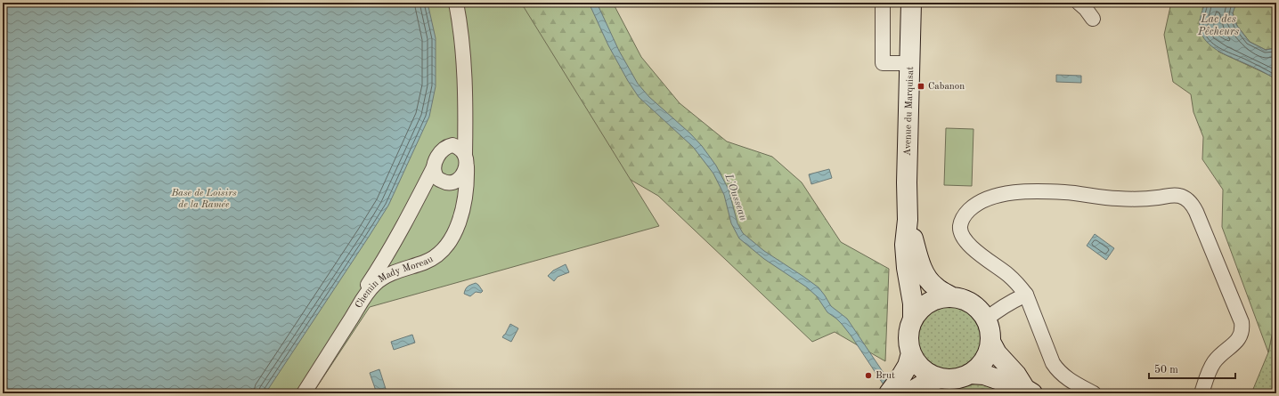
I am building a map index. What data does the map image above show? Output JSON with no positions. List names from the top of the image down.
{
  "streets": {
    "main road": ["Avenue du Marquisat"],
    "street": ["Chemin Mady Moreau"]
  },
  "water": ["Lac des Pêcheurs", "L'Ousseau"],
  "parks": ["Base de Loisirs de la Ramée"],
  "places": {
    "transit": ["Cabanon"],
    "other": ["Brut"]
  },
  "scale_bar": "50 m"
}
